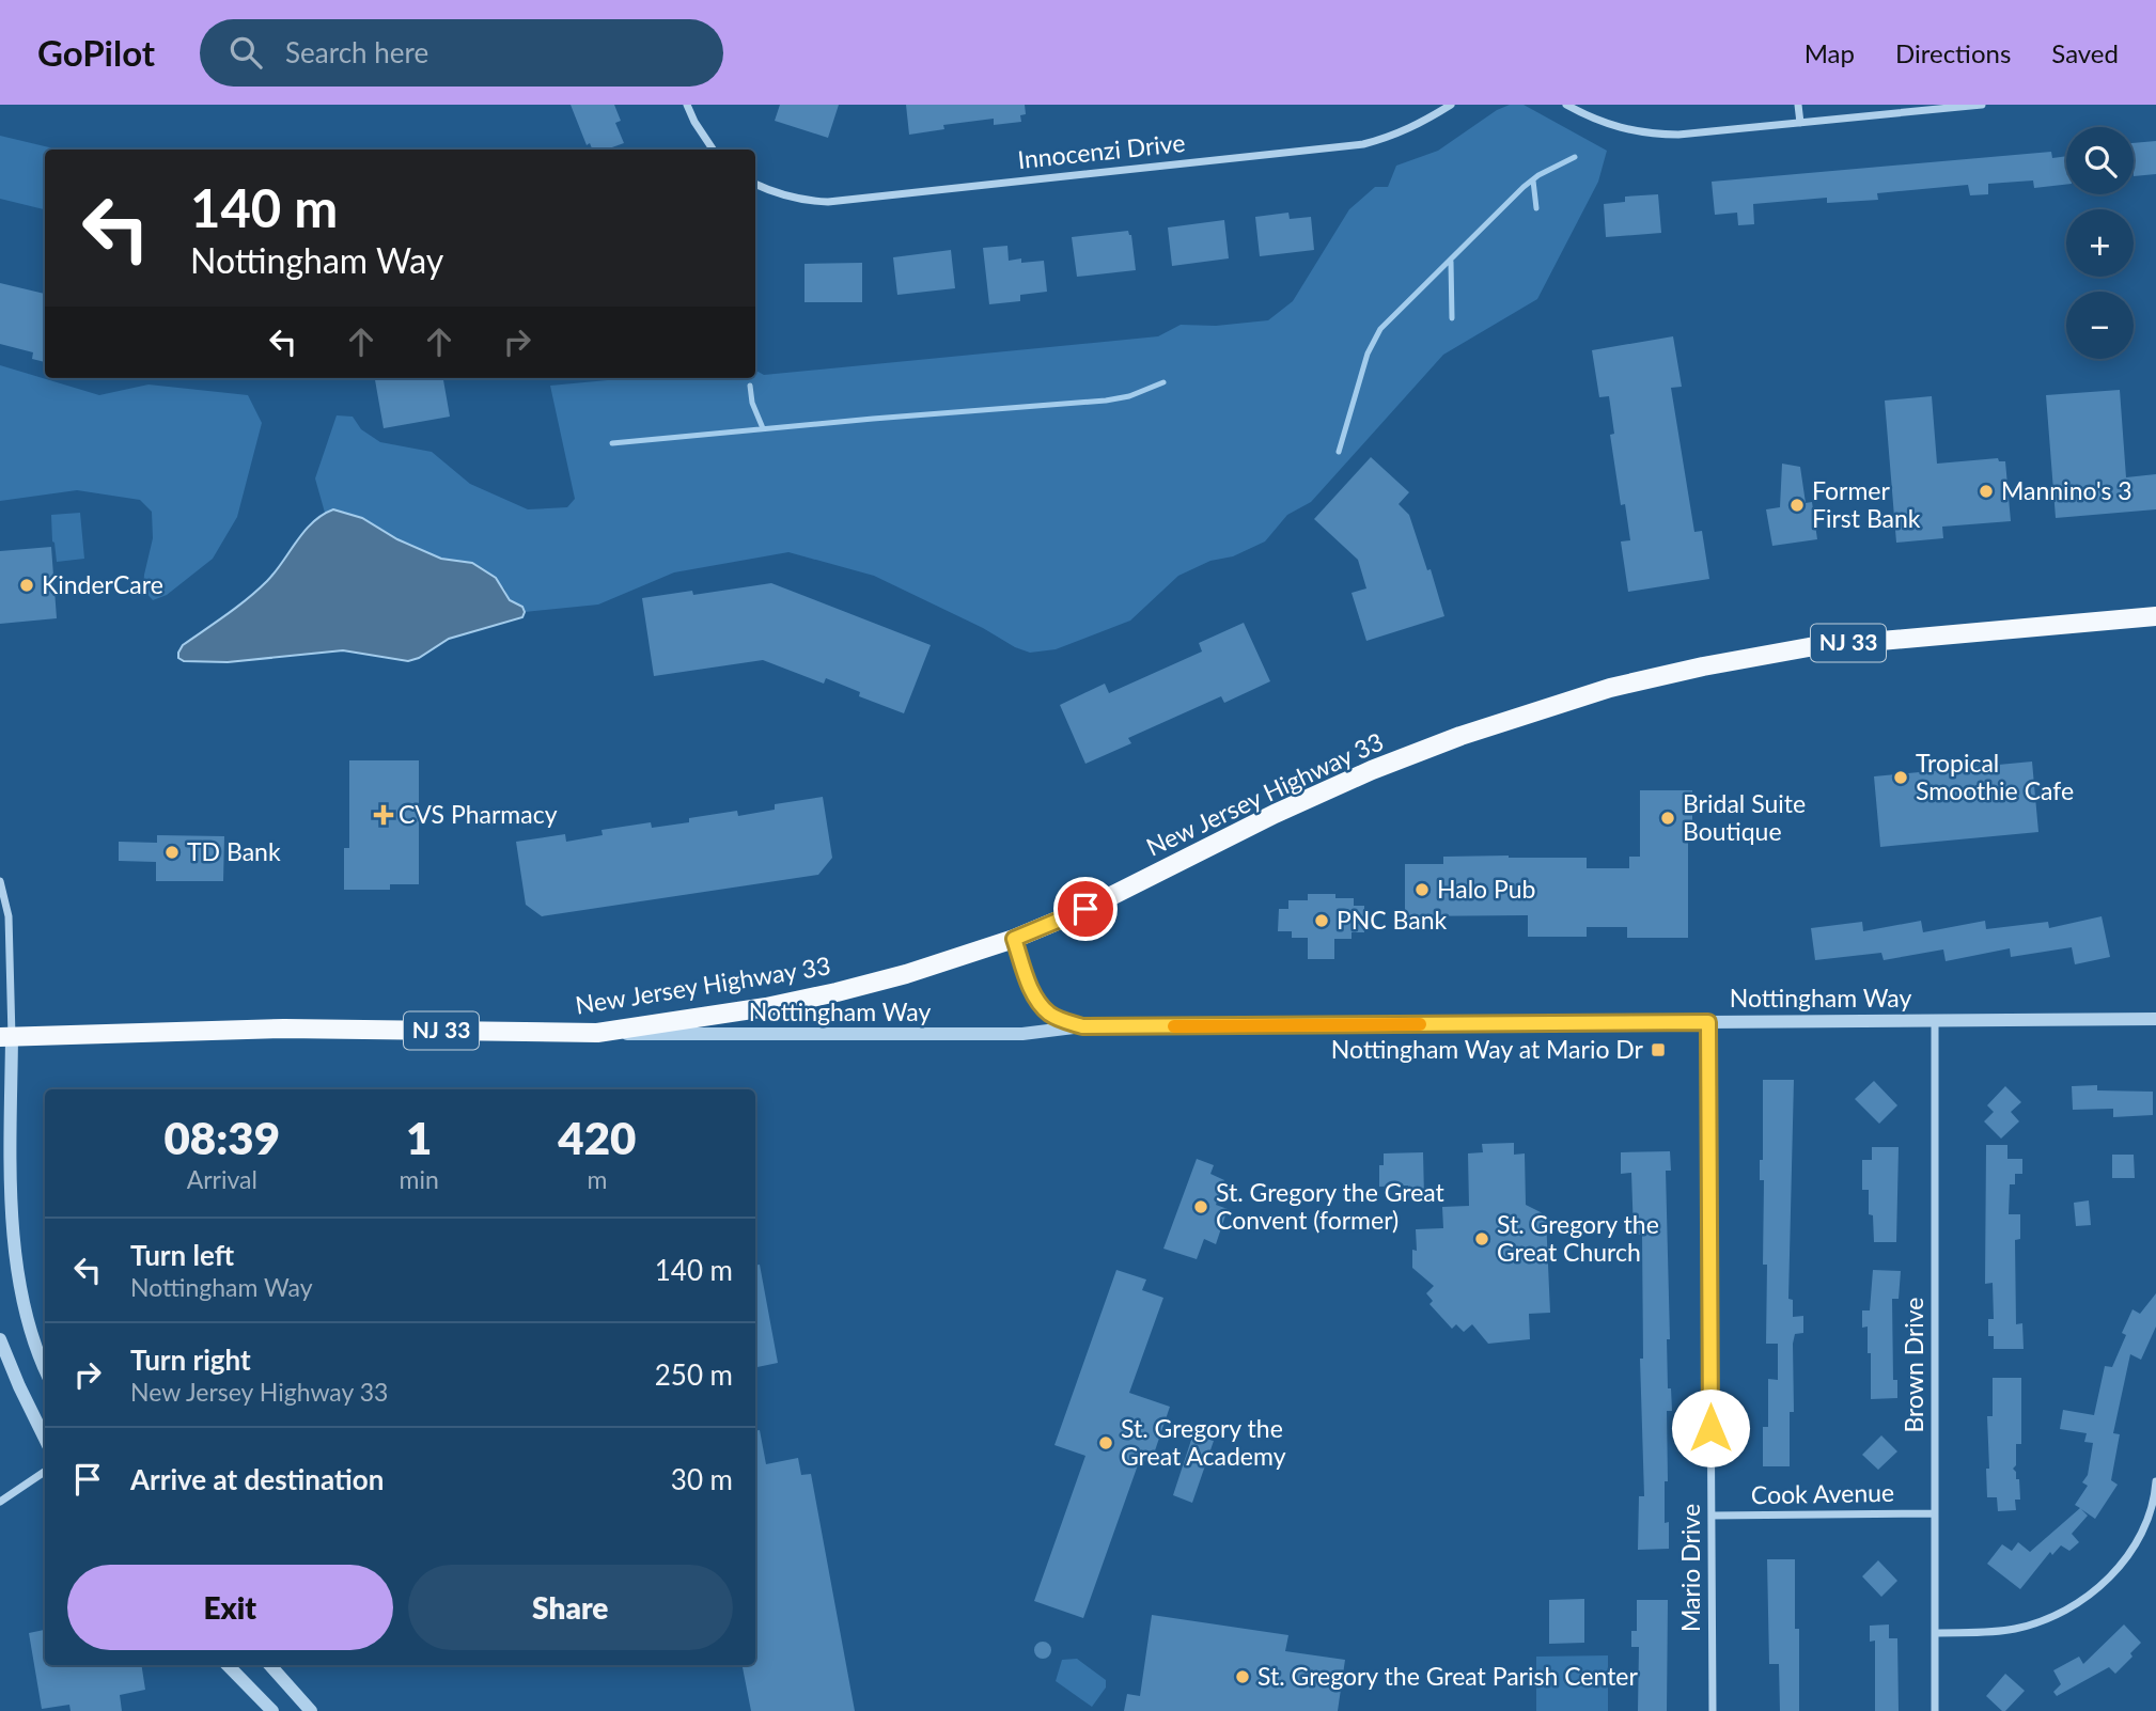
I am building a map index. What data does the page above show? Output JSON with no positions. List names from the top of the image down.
{
  "streets": {
    "main road": ["NJ 33", "New Jersey Highway 33"],
    "street": [
      "Innocenzi Drive",
      "Nottingham Way",
      "Brown Drive",
      "Cook Avenue",
      "Mario Drive"
    ]
  },
  "crossings": [
    ["New Jersey Highway 33", "Nottingham Way"],
    ["Nottingham Way", "Brown Drive"],
    ["Nottingham Way", "Mario Drive"],
    ["Brown Drive", "Cook Avenue"],
    ["Cook Avenue", "Mario Drive"]
  ],
  "places": {
    "other": [
      "Mannino's 3",
      "Former First Bank",
      "KinderCare",
      "Tropical Smoothie Cafe",
      "Bridal Suite Boutique",
      "TD Bank",
      "Halo Pub",
      "PNC Bank",
      "St. Gregory the Great Convent (former)",
      "St. Gregory the Great Church",
      "St. Gregory the Great Academy",
      "St. Gregory the Great Parish Center"
    ],
    "health": ["CVS Pharmacy"],
    "transit": ["Nottingham Way at Mario Dr"]
  },
  "page": {
    "header": "GoPilot",
    "search": "Search here",
    "nav": ["Map", "Directions", "Saved"],
    "map_buttons": ["+", "−"],
    "turn": ["140 m", "Nottingham Way"],
    "eta": [
      "08:39",
      "Arrival",
      "1",
      "min",
      "420",
      "m"
    ],
    "list": [
      {
        "name": "Turn left",
        "note": "Nottingham Way",
        "value": "140 m"
      },
      {
        "name": "Turn right",
        "note": "New Jersey Highway 33",
        "value": "250 m"
      },
      {
        "name": "Arrive at destination",
        "value": "30 m"
      }
    ],
    "buttons": ["Exit", "Share"]
  }
}
